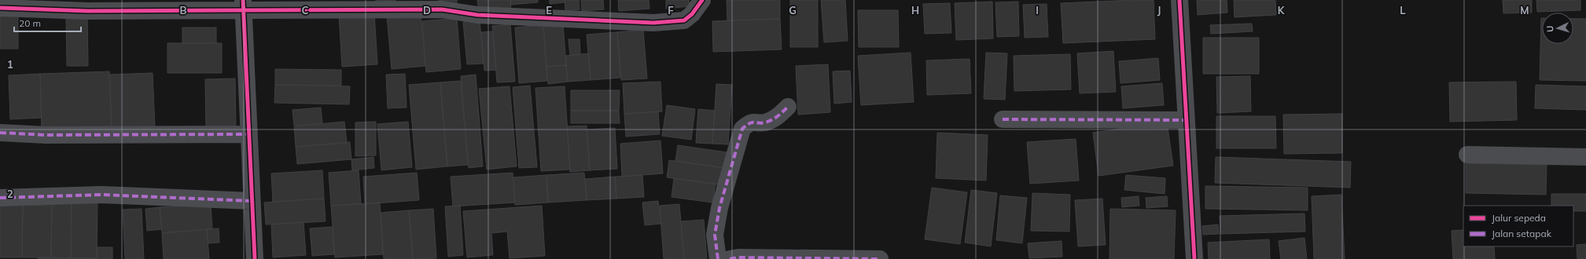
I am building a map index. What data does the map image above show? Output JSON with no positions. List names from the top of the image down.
{
  "legend": ["Jalur sepeda", "Jalan setapak"],
  "scale_bar": "20 m",
  "north": "left",
  "grid": {
    "columns": [
      "B",
      "C",
      "D",
      "E",
      "F",
      "G",
      "H",
      "I",
      "J",
      "K",
      "L",
      "M"
    ],
    "rows": ["1", "2"]
  }
}
